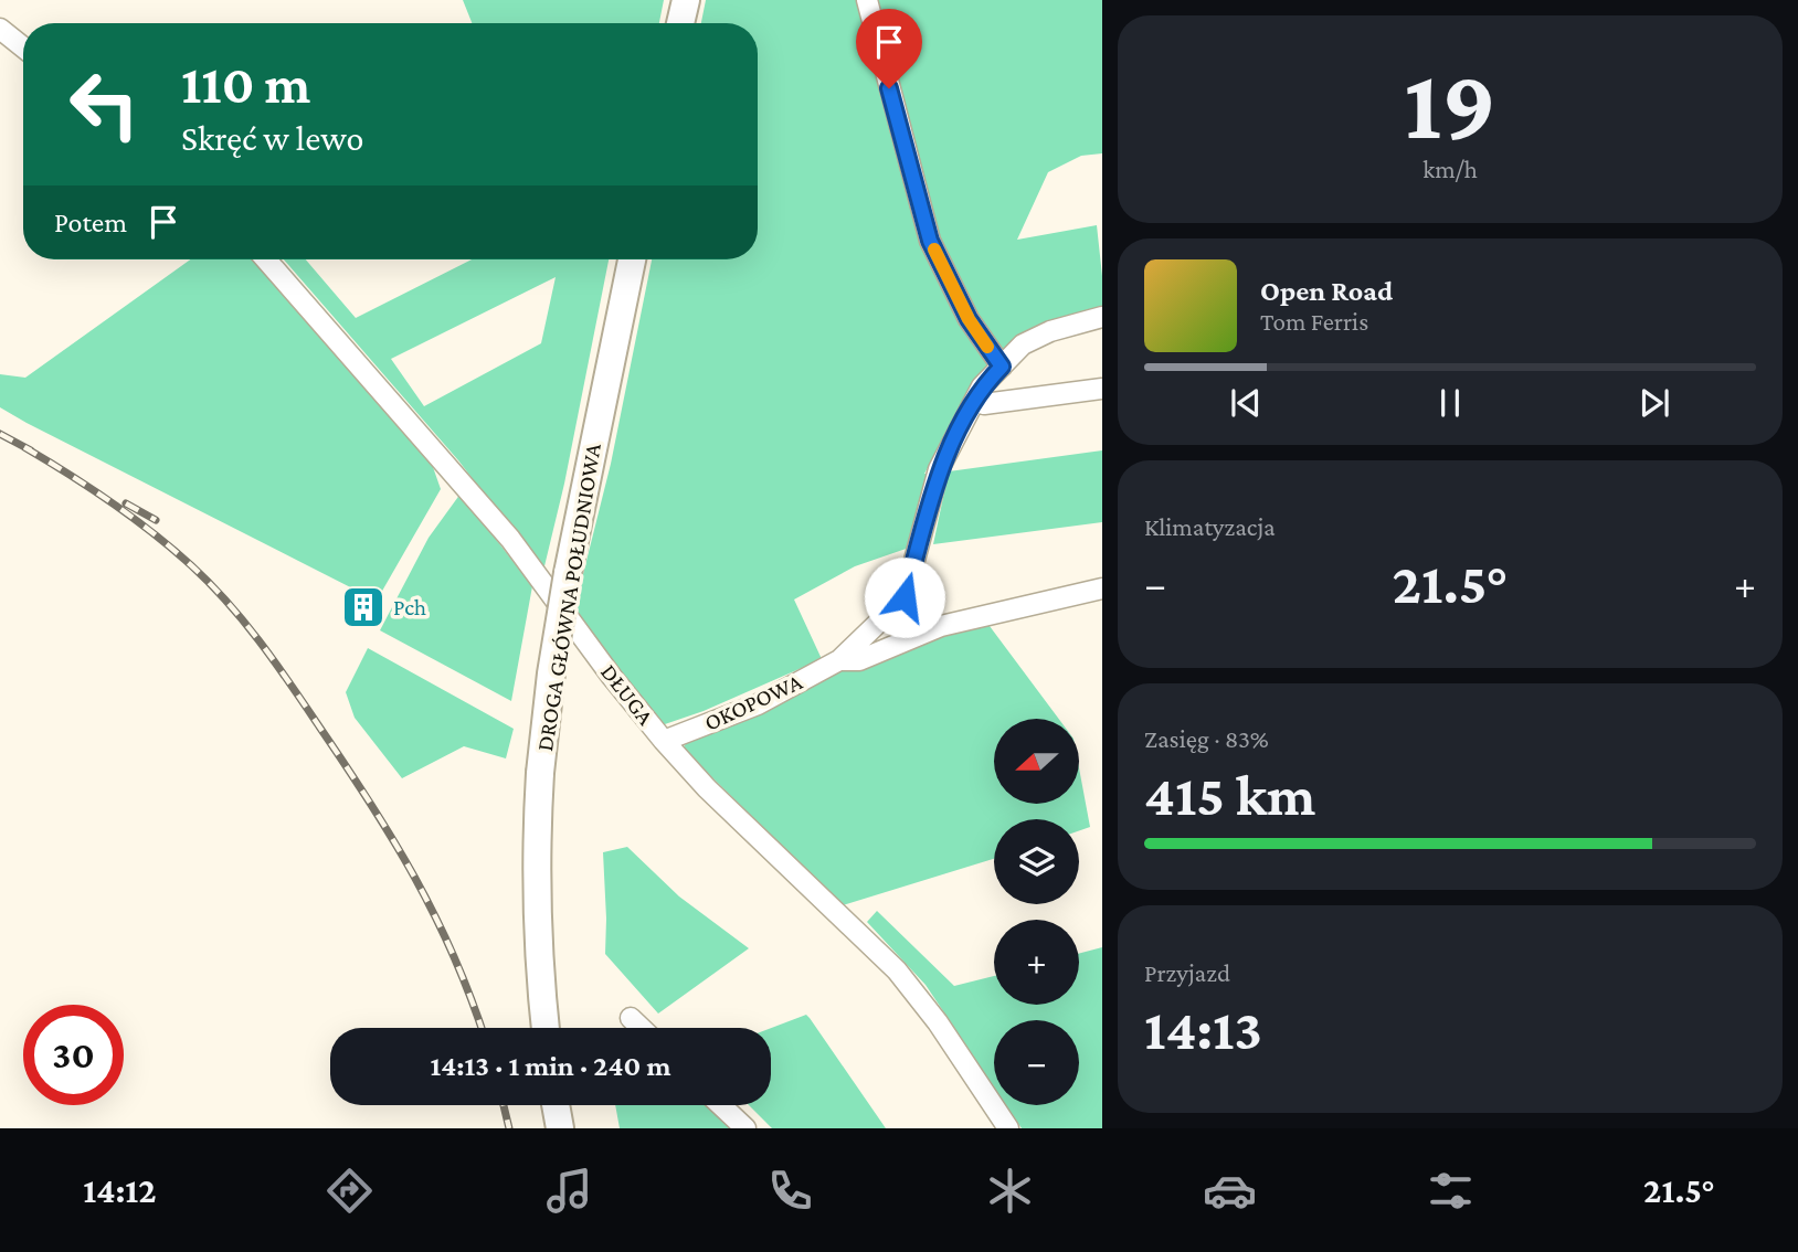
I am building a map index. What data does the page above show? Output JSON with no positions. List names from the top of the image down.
{
  "streets": {
    "main road": ["DROGA GŁÓWNA POŁUDNIOWA"],
    "street": ["DŁUGA", "OKOPOWA"]
  },
  "crossings": [
    ["DŁUGA", "OKOPOWA"]
  ],
  "places": {
    "building": ["Pch"]
  },
  "north": "left",
  "page": {
    "tile": [
      ["19", "km/h"],
      "Klimatyzacja",
      ["Zasięg · 83%", "415 km"],
      ["Przyjazd", "14:13"]
    ],
    "turn": ["110 m", "Skręć w lewo"],
    "then": "Potem",
    "song": ["Open Road", "Tom Ferris"],
    "heat": ["−", "21.5°", "+"],
    "map_buttons": ["+", "−"],
    "limit": "30",
    "trip": "14:13 · 1 min · 240 m",
    "tabs": ["14:12", "21.5°"]
  }
}
